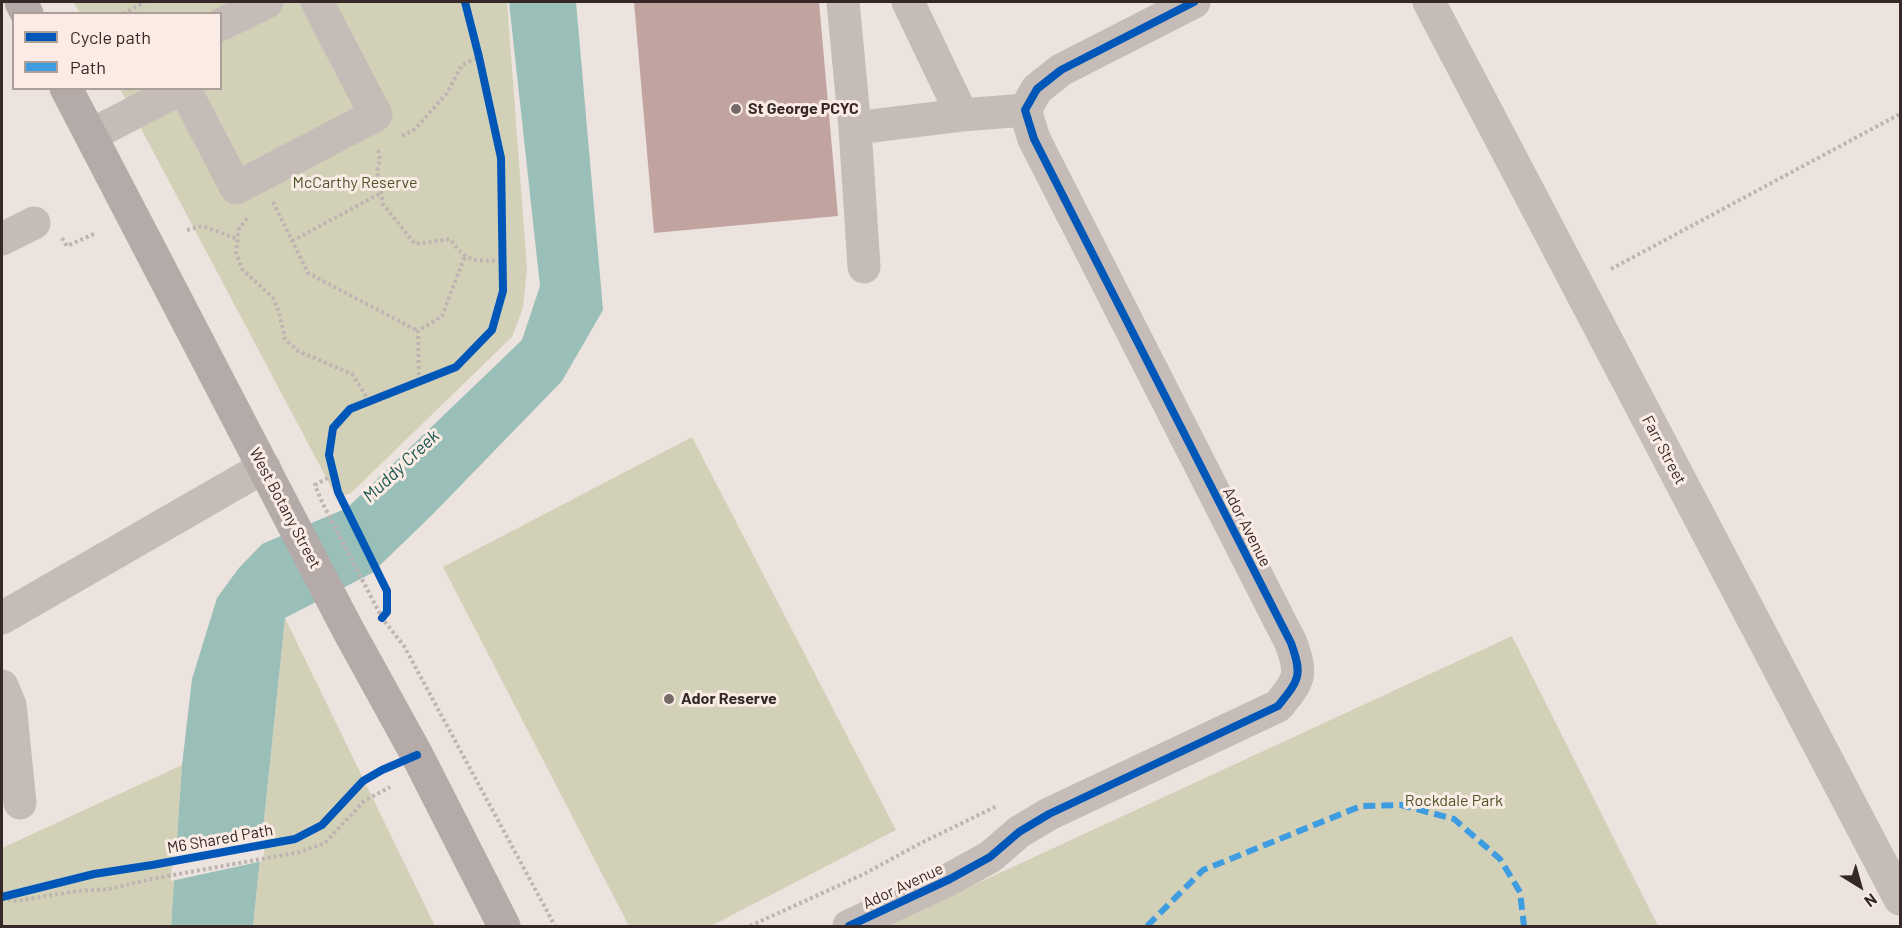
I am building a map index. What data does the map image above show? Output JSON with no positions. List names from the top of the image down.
{
  "streets": {
    "main road": ["West Botany Street"],
    "street": ["Farr Street", "Ador Avenue"],
    "cycle path": ["M6 Shared Path"]
  },
  "water": ["Muddy Creek"],
  "parks": ["McCarthy Reserve", "Rockdale Park"],
  "places": ["St George PCYC", "Ador Reserve"],
  "legend": ["Cycle path", "Path"],
  "north": "bottom right"
}
